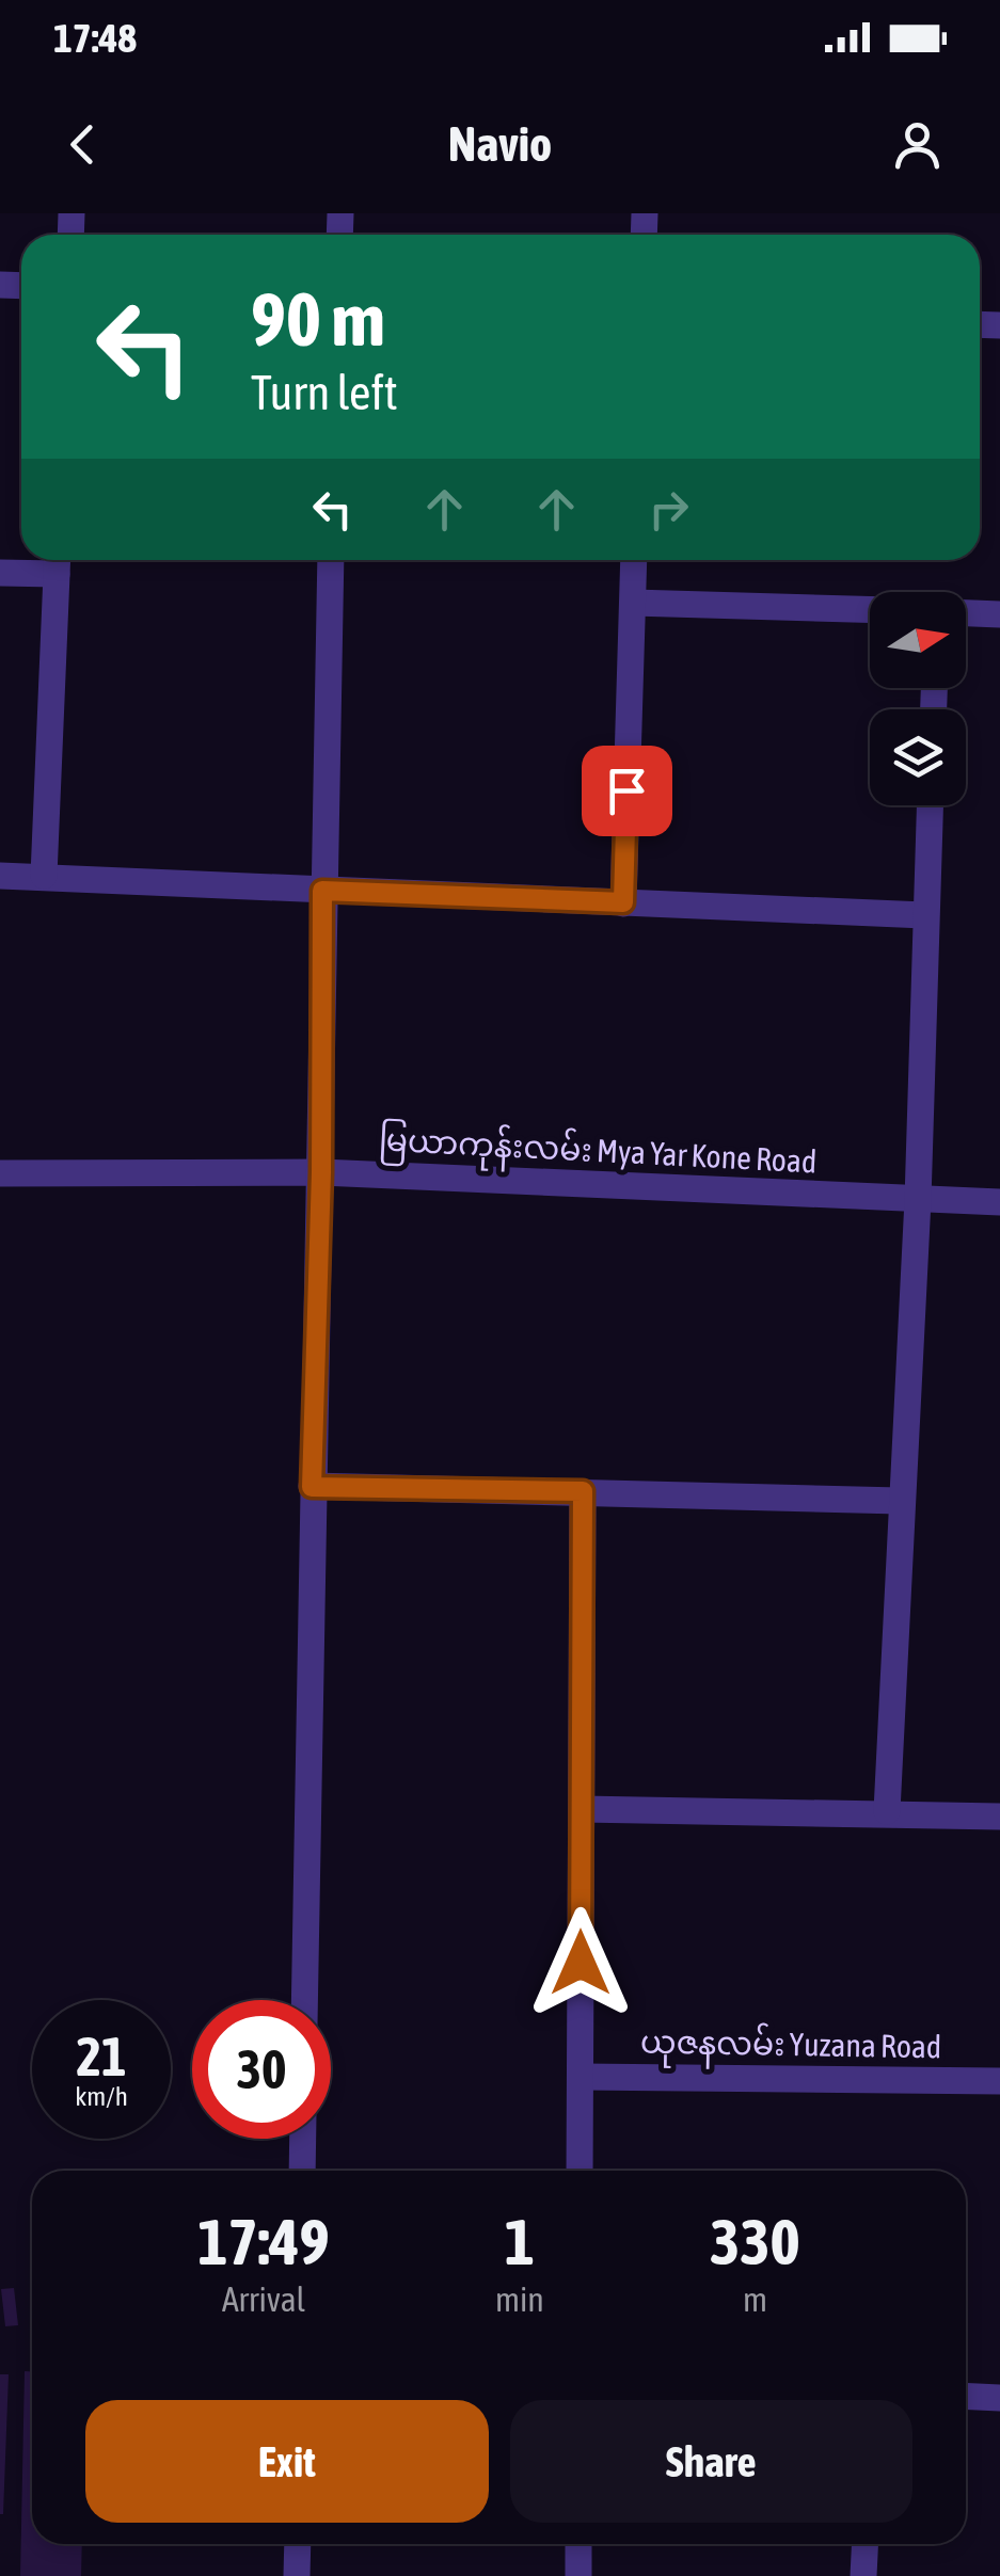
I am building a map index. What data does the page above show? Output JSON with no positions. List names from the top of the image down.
{
  "streets": {
    "street": ["မြယာကုန်းလမ်း Mya Yar Kone Road", "ယုဇနလမ်း Yuzana Road"]
  },
  "north": "right",
  "page": {
    "status": "17:48",
    "header": "Navio",
    "turn": ["90 m", "Turn left"],
    "speed": "21 km/h",
    "limit": "30",
    "eta": [
      "17:49",
      "Arrival",
      "1",
      "min",
      "330",
      "m"
    ],
    "buttons": ["Exit", "Share"]
  }
}
